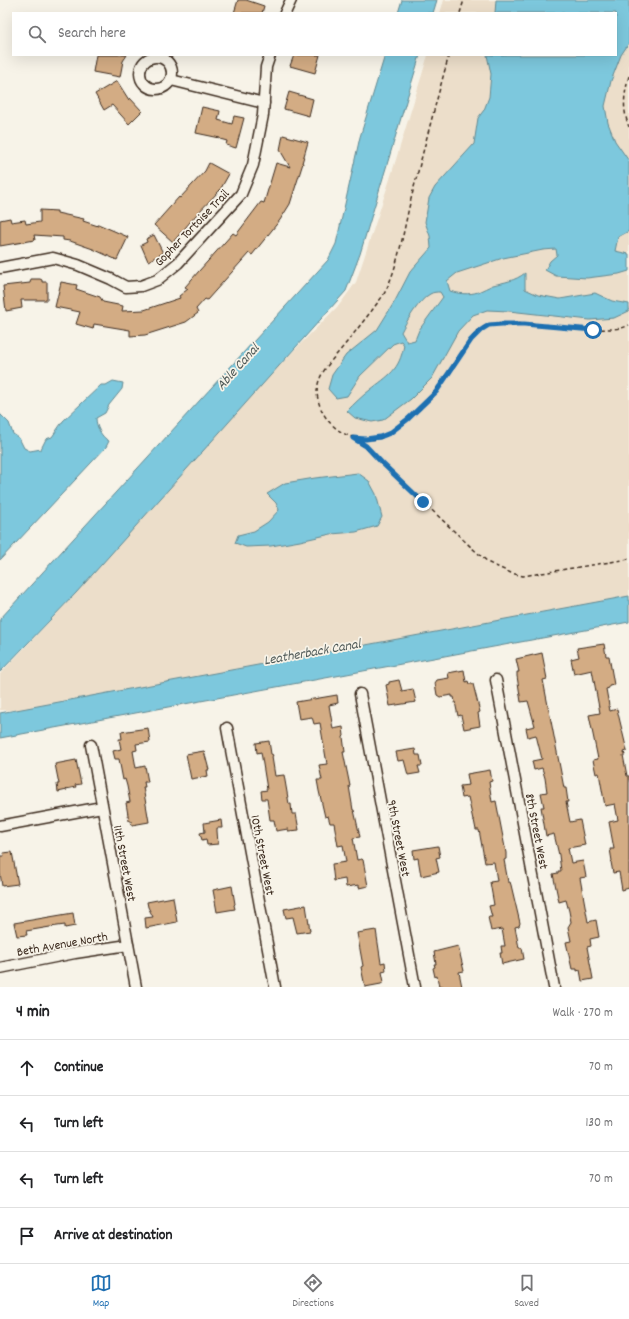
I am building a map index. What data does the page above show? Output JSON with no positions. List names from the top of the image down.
{
  "streets": {
    "street": [
      "Gopher Tortoise Trail",
      "8th Street West",
      "9th Street West",
      "10th Street West",
      "11th Street West",
      "Beth Avenue North"
    ]
  },
  "crossings": [
    ["11th Street West", "Beth Avenue North"]
  ],
  "water": ["Able Canal", "Leatherback Canal"],
  "page": {
    "search": "Search here",
    "heading": ["4 min", "Walk · 270 m"],
    "list": [
      ["Continue", "70 m"],
      ["Turn left", "130 m"],
      ["Turn left", "70 m"],
      "Arrive at destination"
    ],
    "nav": ["Map", "Directions", "Saved"]
  }
}
